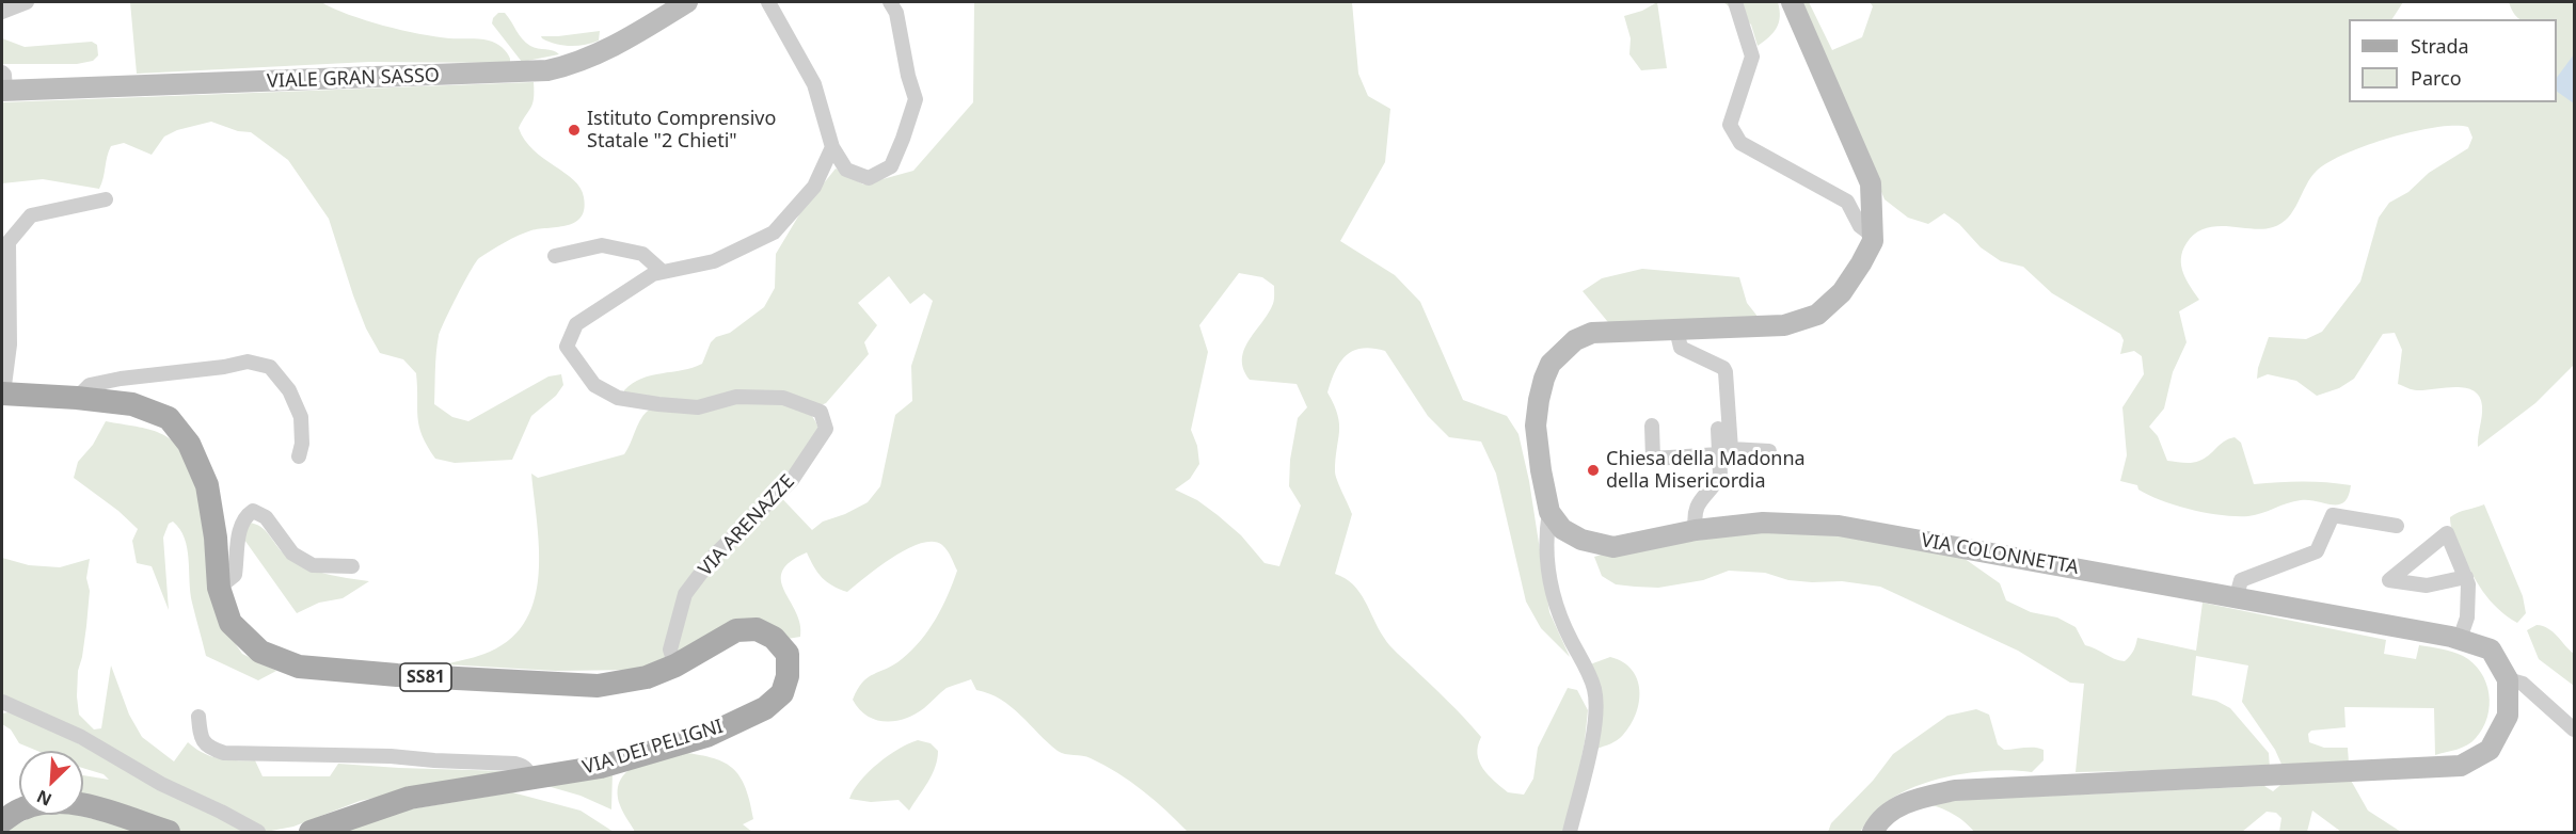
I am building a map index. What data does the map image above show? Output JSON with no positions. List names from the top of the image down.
{
  "streets": {
    "main road": [
      "VIALE GRAN SASSO",
      "VIA COLONNETTA",
      "SS81",
      "VIA DEI PELIGNI"
    ],
    "street": ["VIA ARENAZZE"]
  },
  "crossings": [
    ["VIA ARENAZZE", "VIA DEI PELIGNI"]
  ],
  "places": ["Istituto Comprensivo Statale \"2 Chieti\"", "Chiesa della Madonna della Misericordia"],
  "legend": ["Strada", "Parco"],
  "north": "bottom left"
}
